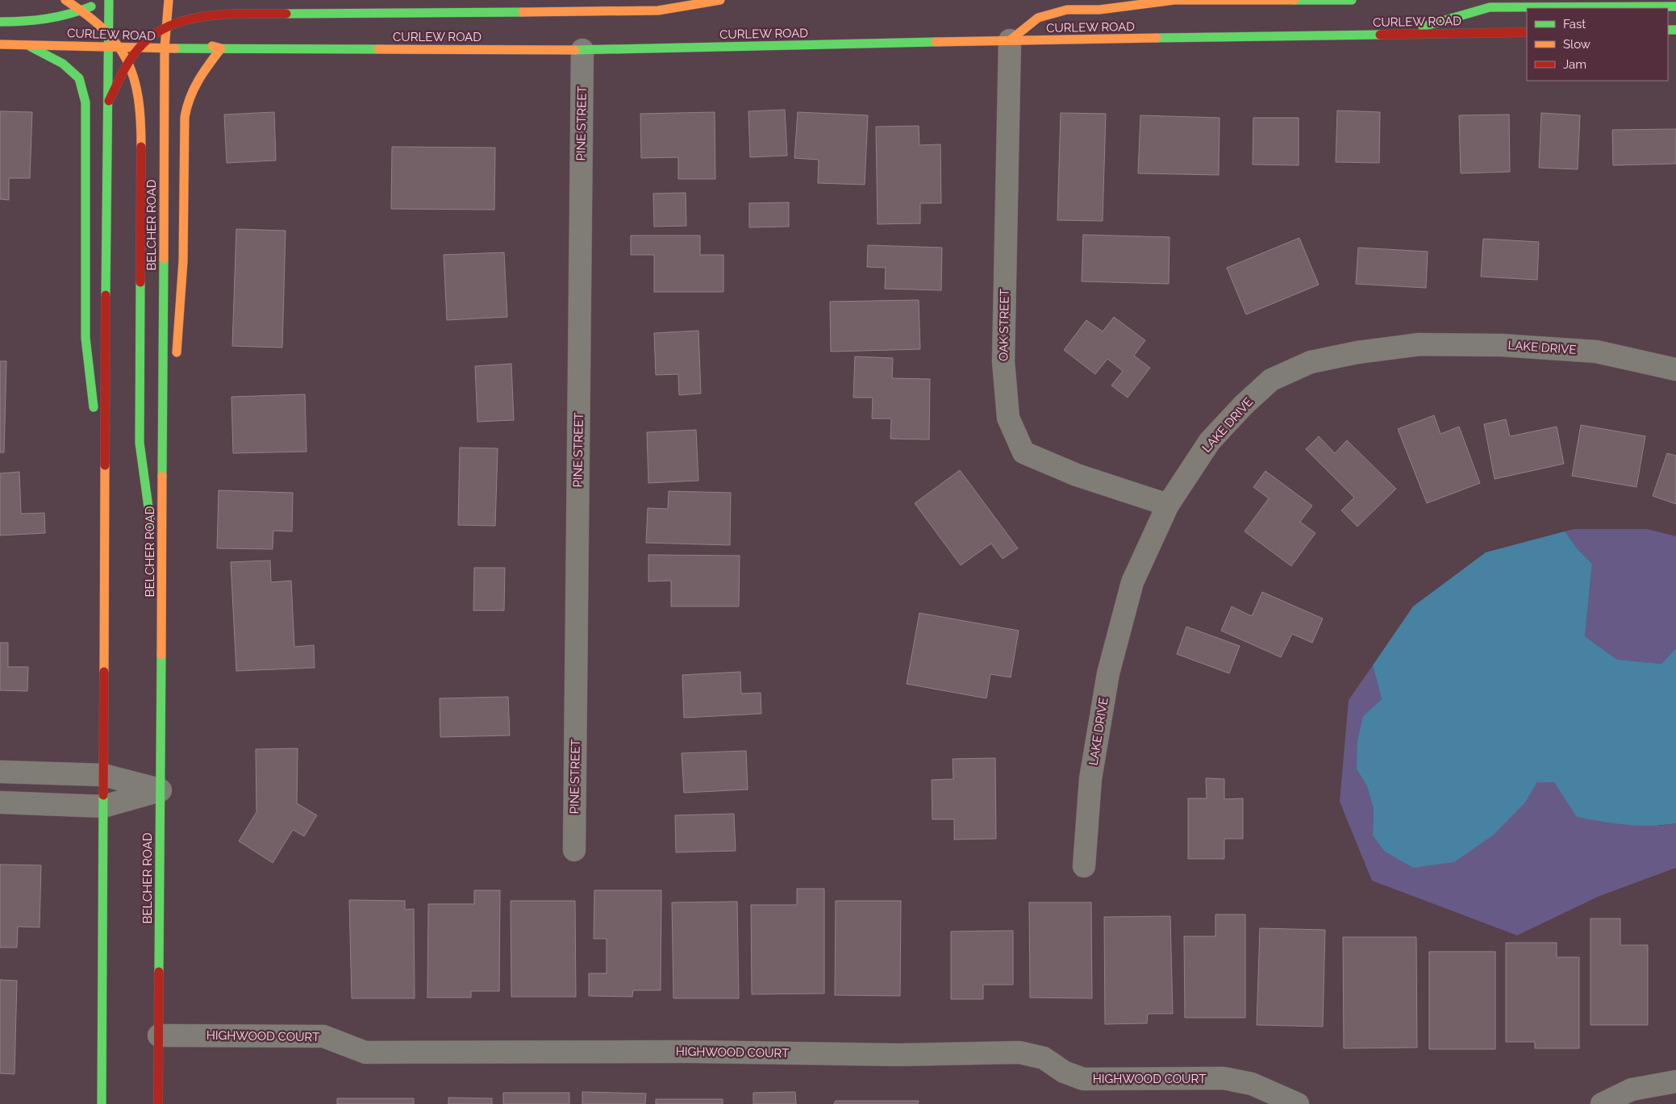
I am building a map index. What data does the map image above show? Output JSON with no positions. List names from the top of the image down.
{
  "streets": {
    "main road": ["CURLEW ROAD", "BELCHER ROAD"],
    "street": [
      "PINE STREET",
      "OAK STREET",
      "LAKE DRIVE",
      "HIGHWOOD COURT"
    ]
  },
  "crossings": [
    ["CURLEW ROAD", "PINE STREET"],
    ["CURLEW ROAD", "BELCHER ROAD"],
    ["CURLEW ROAD", "OAK STREET"],
    ["BELCHER ROAD", "HIGHWOOD COURT"],
    ["OAK STREET", "LAKE DRIVE"]
  ],
  "legend": ["Fast", "Slow", "Jam"]
}
